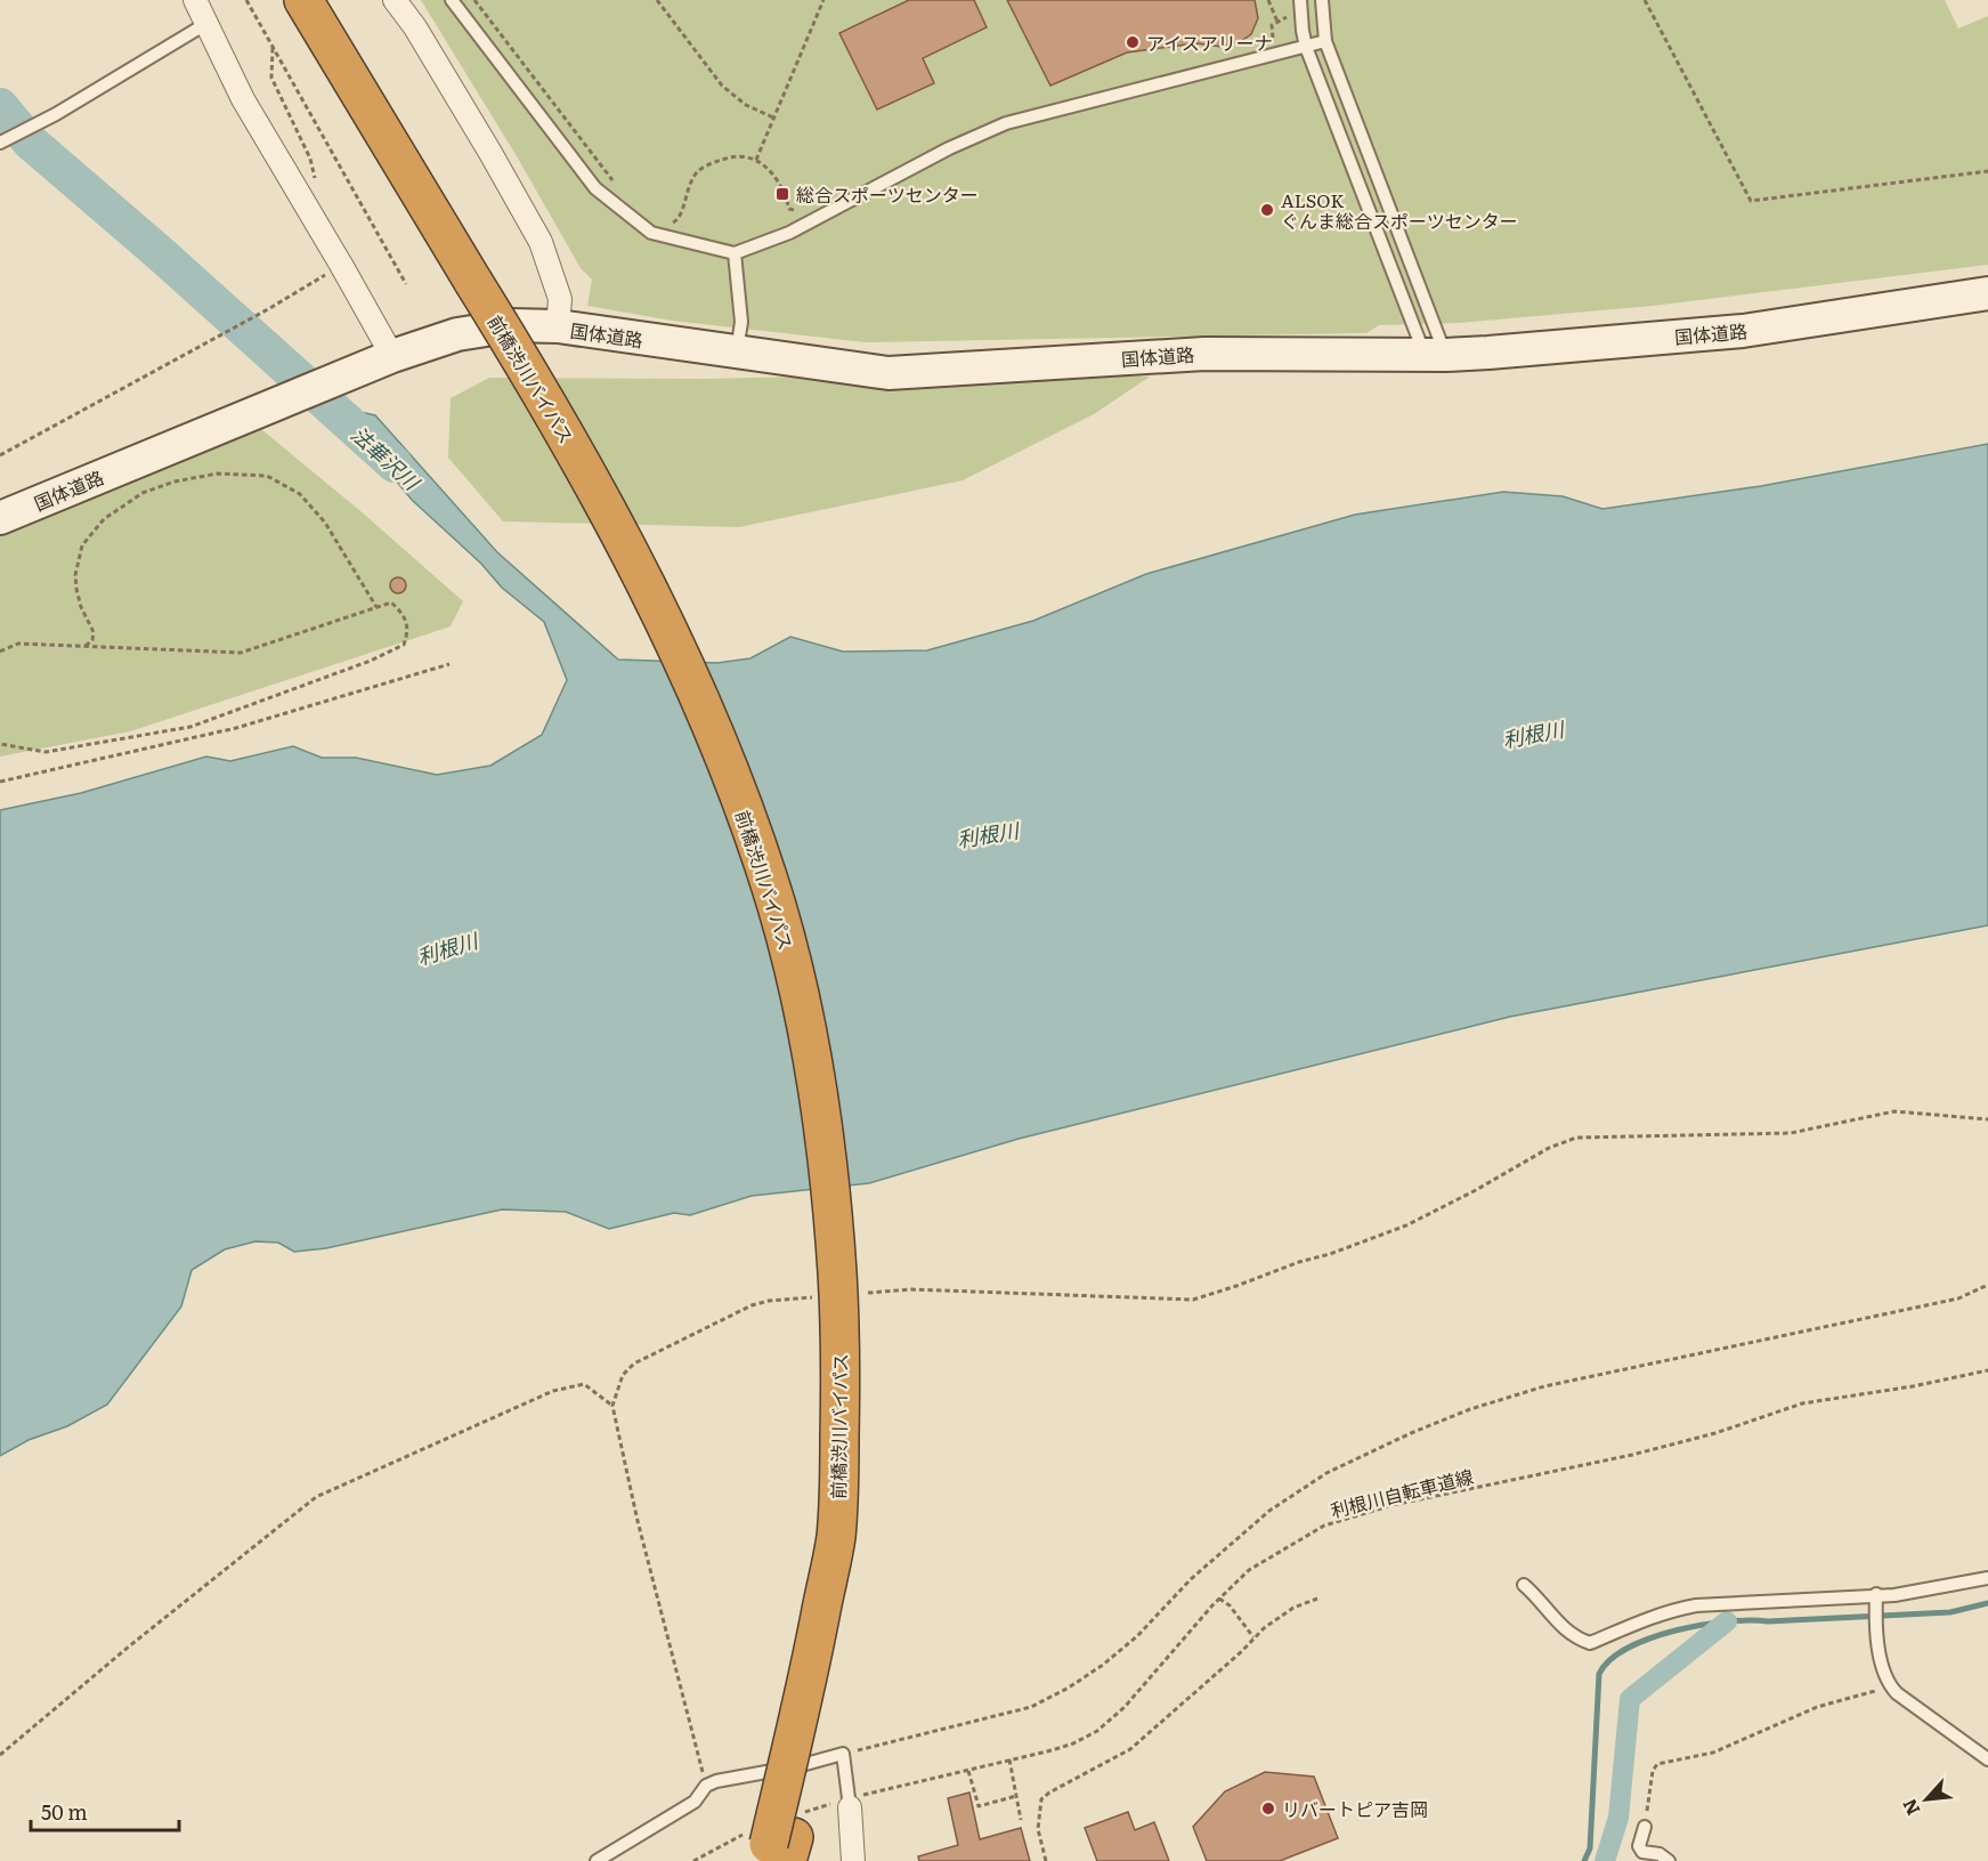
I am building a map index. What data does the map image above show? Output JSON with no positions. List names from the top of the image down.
{
  "streets": {
    "highway": ["前橋渋川バイパス"],
    "street": ["国体道路"],
    "path": ["利根川自転車道線"]
  },
  "water": ["法華沢川", "利根川"],
  "places": {
    "other": ["アイスアリーナ", "ALSOK ぐんま総合スポーツセンター", "リバートピア吉岡"],
    "transit": ["総合スポーツセンター"]
  },
  "scale_bar": "50 m",
  "north": "bottom left"
}
